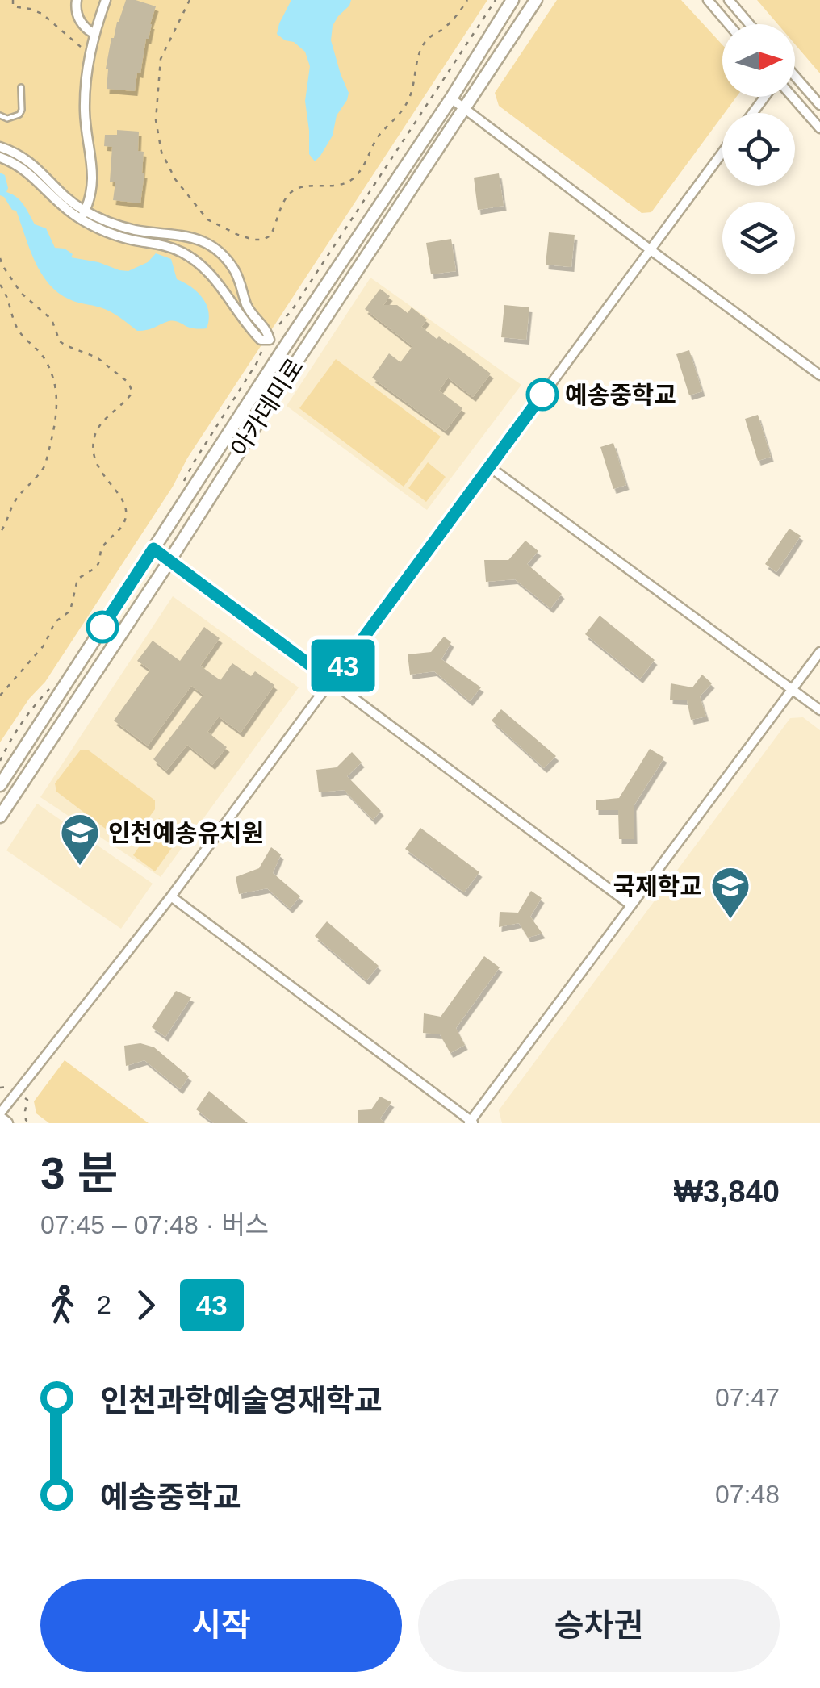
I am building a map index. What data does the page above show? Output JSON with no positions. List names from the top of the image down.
{
  "streets": {
    "main road": ["아카데미로"]
  },
  "places": {
    "other": ["예송중학교"],
    "school or university": ["인천예송유치원", "국제학교"]
  },
  "lines": ["bus line 43"],
  "north": "right",
  "page": {
    "on_map": "43",
    "heading": ["3 분", "07:45 – 07:48 · 버스", "₩3,840"],
    "legs": ["2", "43"],
    "list": [
      {
        "name": "인천과학예술영재학교",
        "value": "07:47"
      },
      {
        "name": "예송중학교",
        "value": "07:48"
      }
    ],
    "buttons": ["시작", "승차권"]
  }
}
